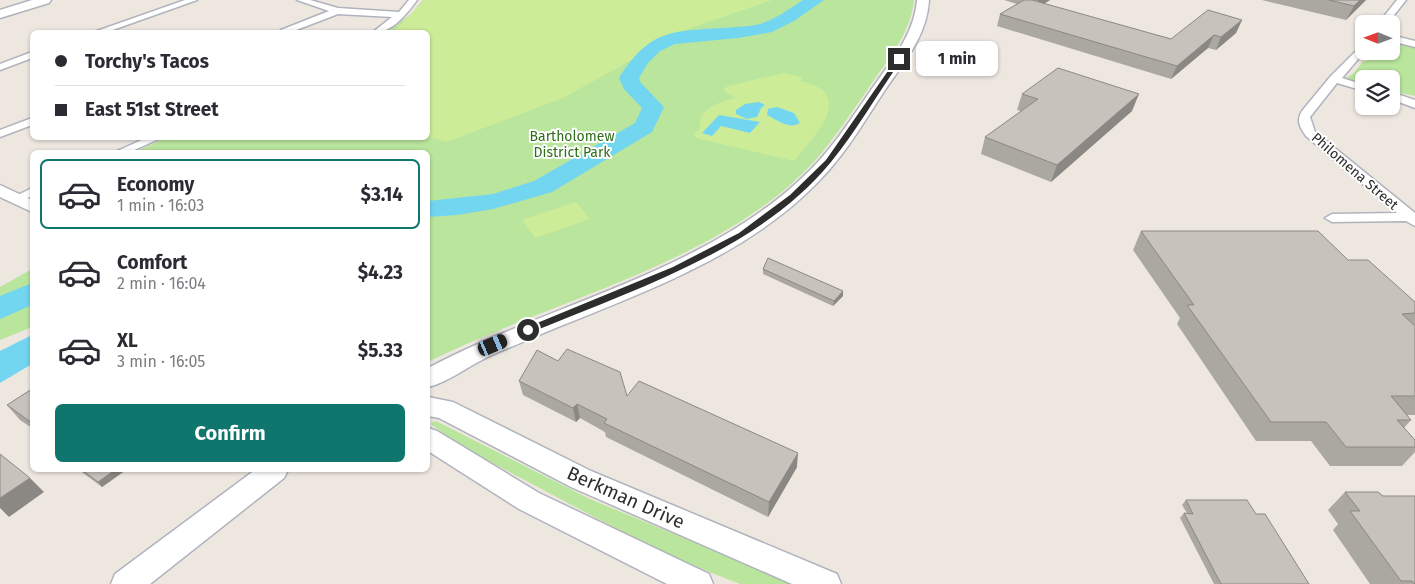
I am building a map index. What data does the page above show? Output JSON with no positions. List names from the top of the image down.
{
  "streets": {
    "main road": ["Berkman Drive"],
    "street": ["Philomena Street"]
  },
  "parks": ["Bartholomew District Park"],
  "north": "left",
  "page": {
    "banner": ["Torchy's Tacos", "East 51st Street"],
    "bubble": "1 min",
    "list": [
      {
        "name": "Economy",
        "note": "1 min · 16:03",
        "value": "$3.14"
      },
      {
        "name": "Comfort",
        "note": "2 min · 16:04",
        "value": "$4.23"
      },
      {
        "name": "XL",
        "note": "3 min · 16:05",
        "value": "$5.33"
      }
    ],
    "buttons": "Confirm"
  }
}
